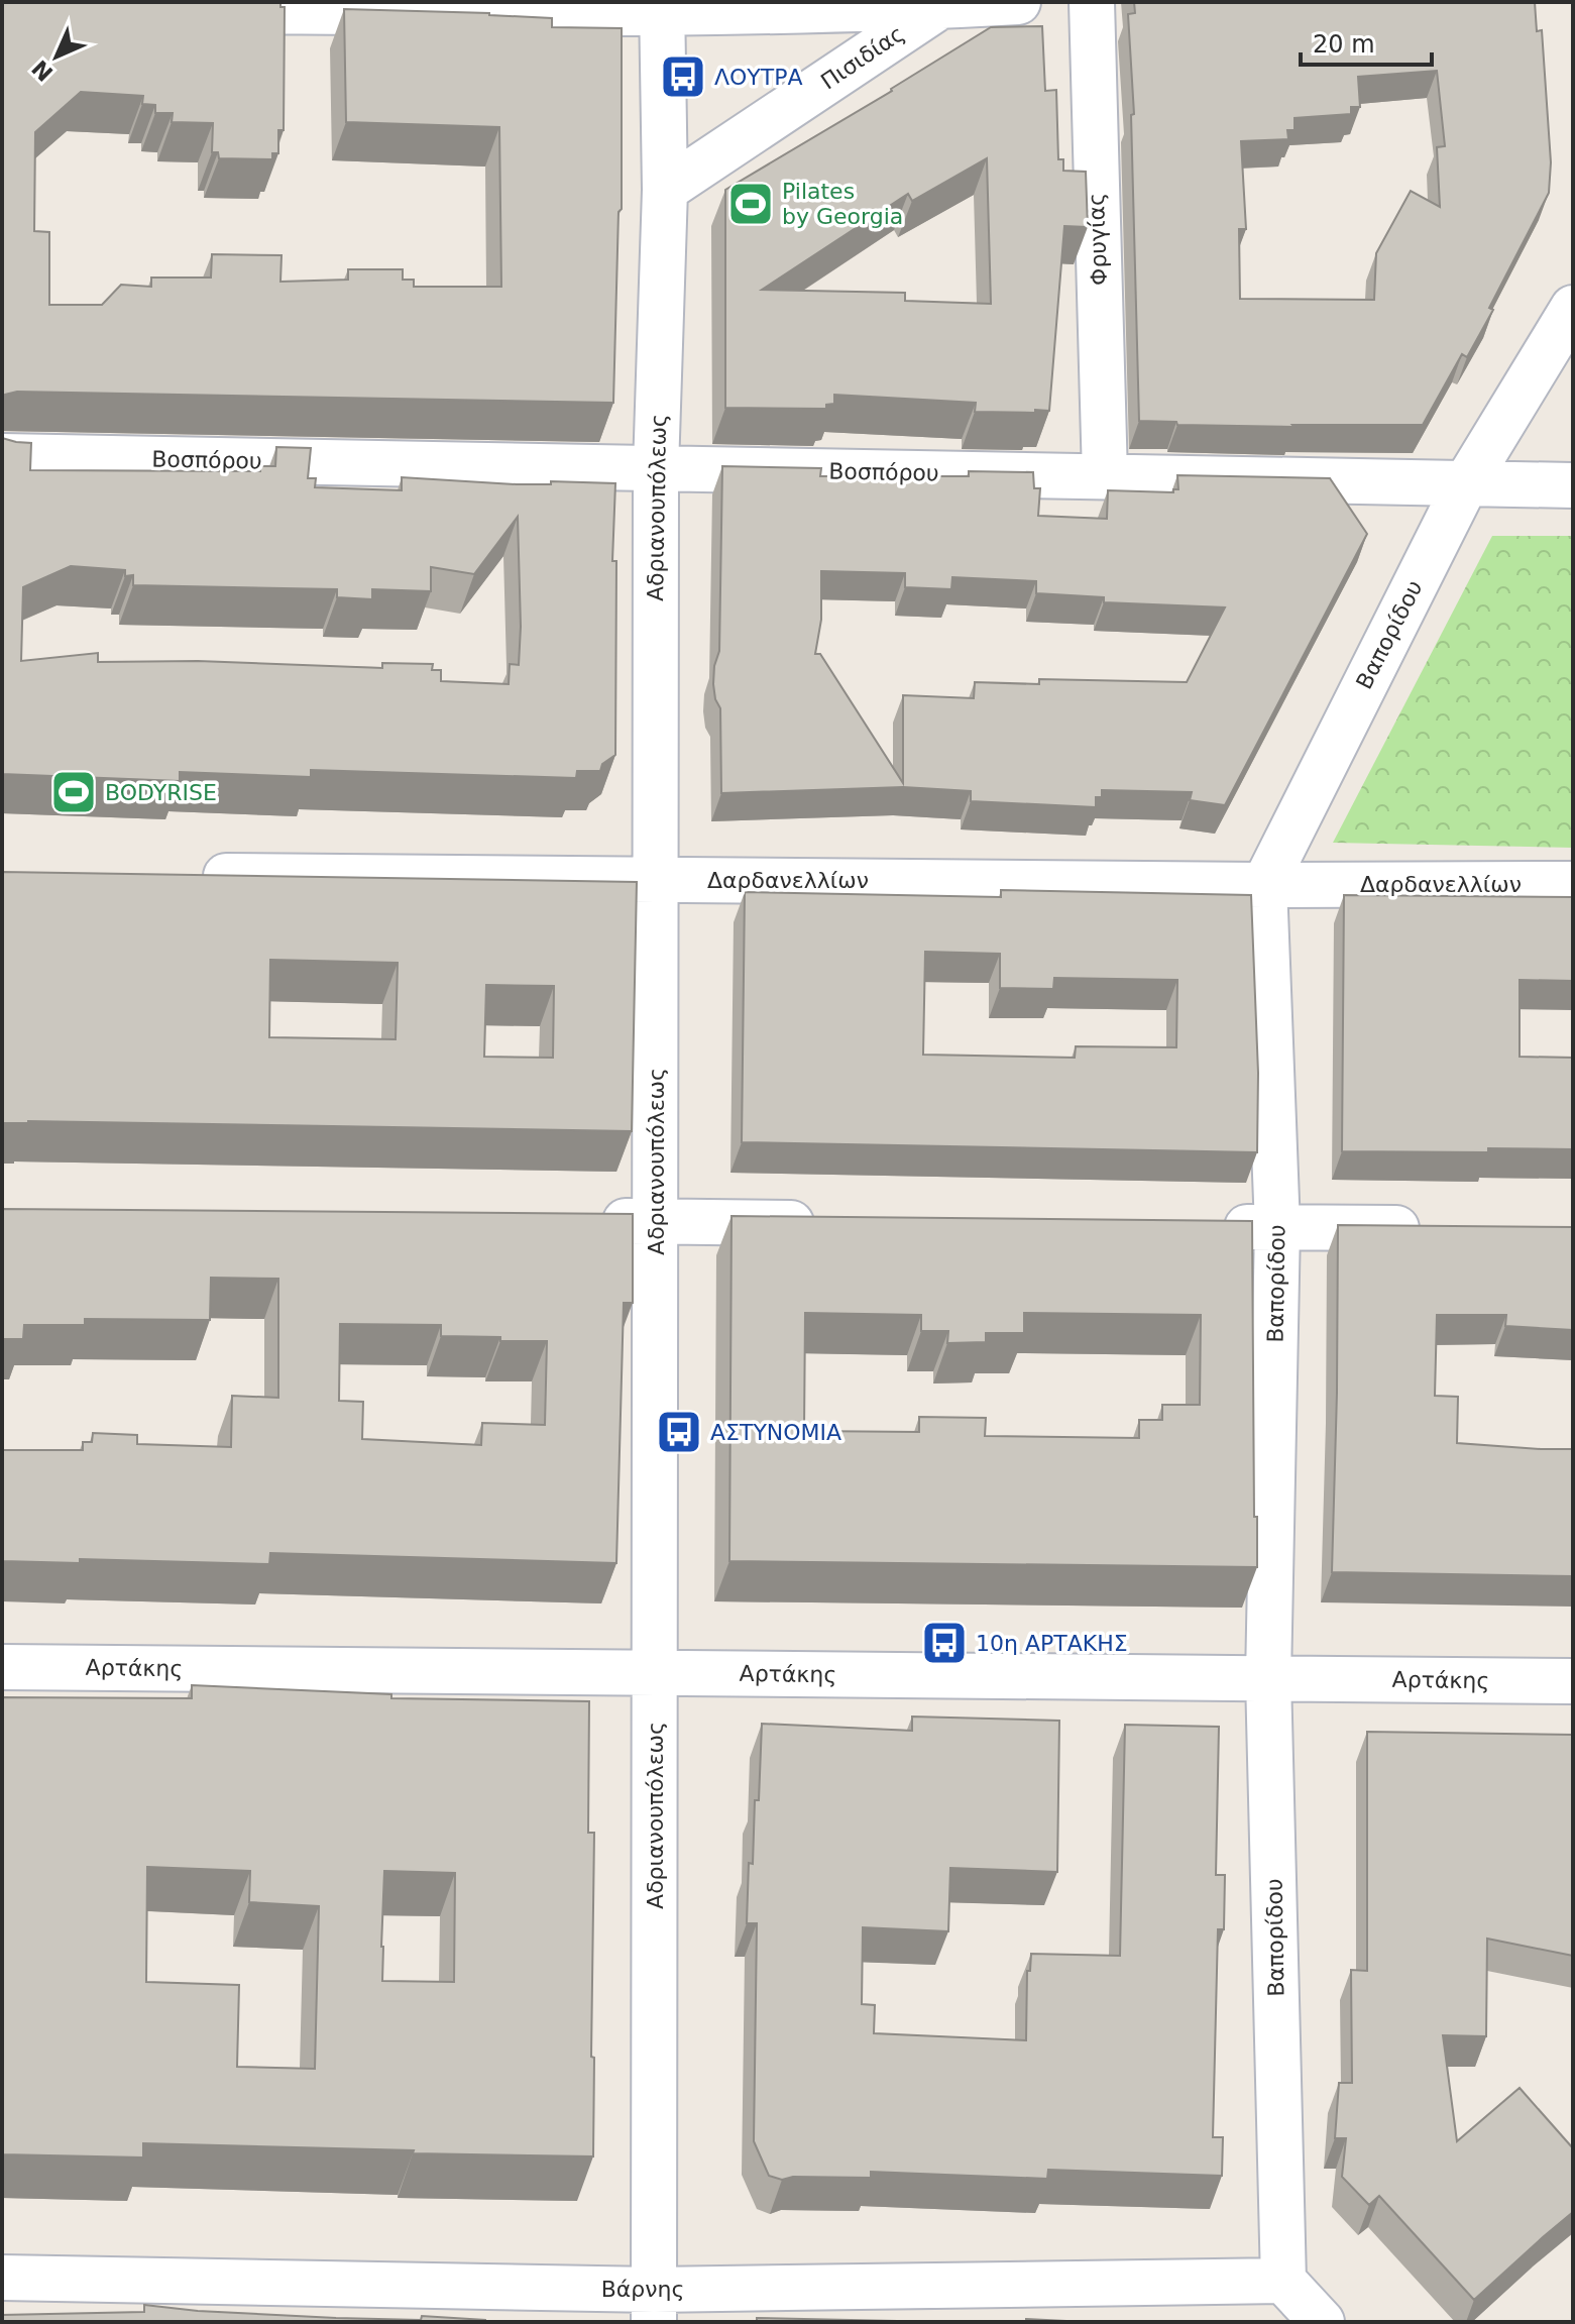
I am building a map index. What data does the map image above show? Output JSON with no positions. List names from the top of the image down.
{
  "streets": {
    "street": [
      "Πισιδίας",
      "Φρυγίας",
      "Βοσπόρου",
      "Αδριανουπόλεως",
      "Βαπορίδου",
      "Δαρδανελλίων",
      "Αρτάκης",
      "Βάρνης"
    ]
  },
  "crossings": [
    ["Πισιδίας", "Αδριανουπόλεως"],
    ["Φρυγίας", "Βοσπόρου"],
    ["Βοσπόρου", "Αδριανουπόλεως"],
    ["Βοσπόρου", "Βαπορίδου"],
    ["Αδριανουπόλεως", "Δαρδανελλίων"],
    ["Αδριανουπόλεως", "Αρτάκης"],
    ["Αδριανουπόλεως", "Βάρνης"],
    ["Βαπορίδου", "Δαρδανελλίων"],
    ["Βαπορίδου", "Αρτάκης"],
    ["Βαπορίδου", "Βάρνης"]
  ],
  "places": {
    "bus stop": ["ΛΟΥΤΡΑ", "ΑΣΤΥΝΟΜΙΑ", "10η ΑΡΤΑΚΗΣ"],
    "sports": ["Pilates by Georgia", "BODYRISE"]
  },
  "scale_bar": "20 m",
  "north": "bottom left"
}
